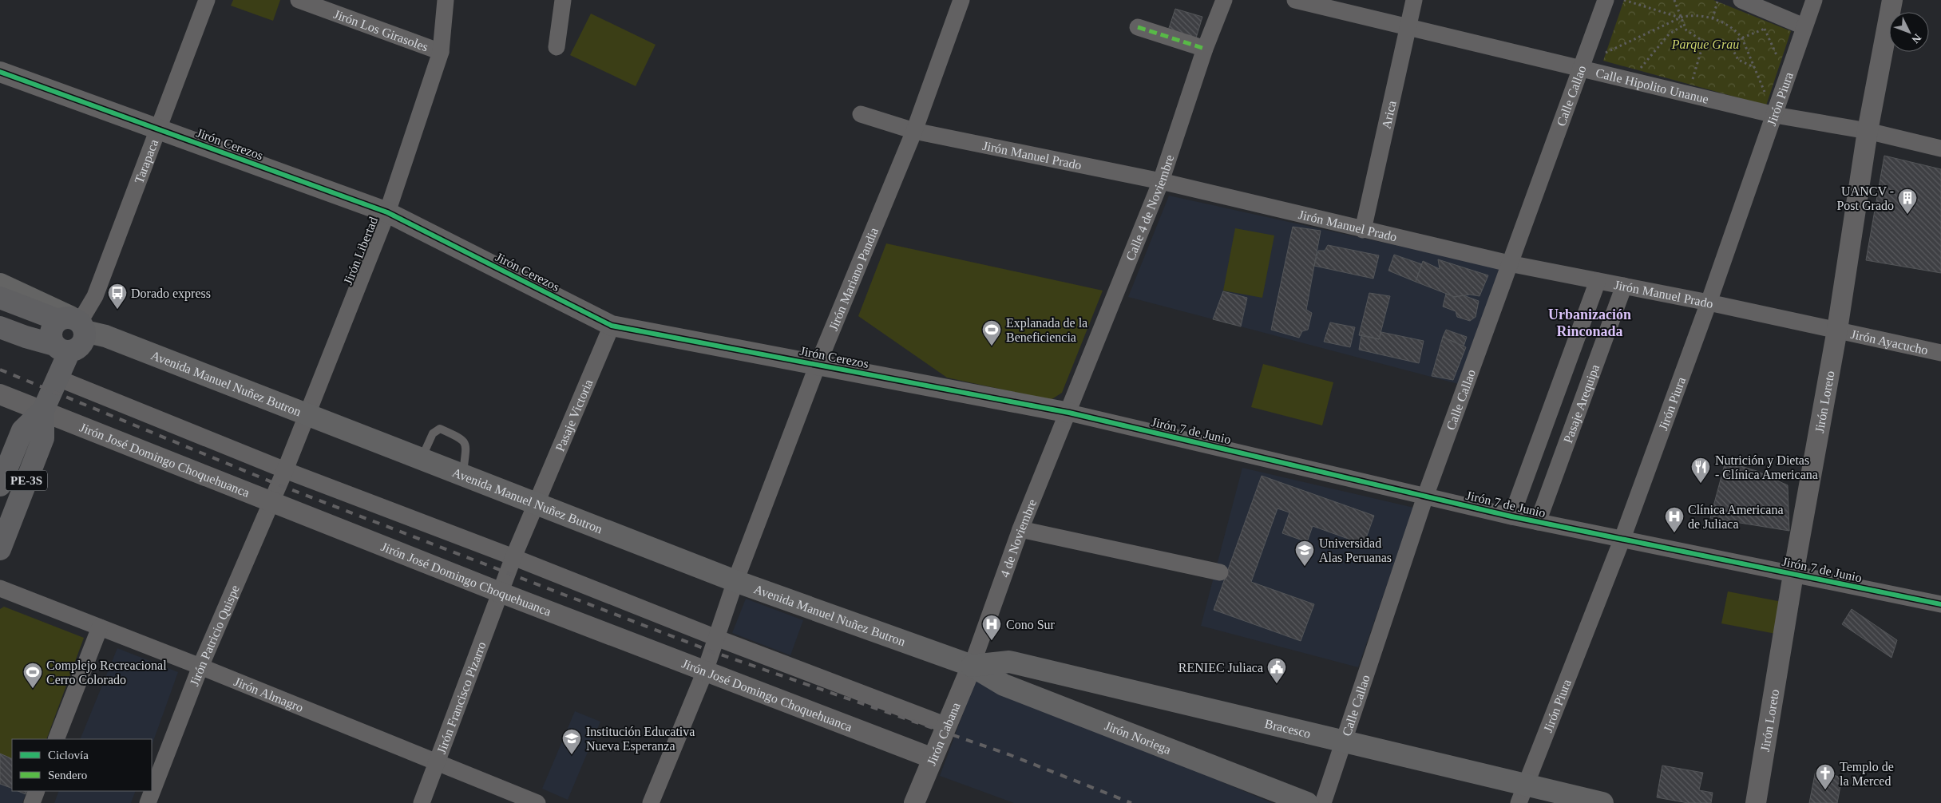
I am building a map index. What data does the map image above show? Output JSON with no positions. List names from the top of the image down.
{
  "streets": {
    "highway": ["PE-3S"],
    "main road": ["Avenida Manuel Nuñez Butron", "Bracesco", "Jirón Noriega"],
    "street": [
      "Jirón Los Girasoles",
      "Calle Hipolito Unanue",
      "Calle Callao",
      "Jirón Piura",
      "Arica",
      "Jirón Cerezos",
      "Jirón Manuel Prado",
      "Tarapaca",
      "Calle 4 de Noviembre",
      "Jirón Libertad",
      "Jirón Mariano Pandia",
      "Jirón Ayacucho",
      "Jirón Loreto",
      "Pasaje Arequipa",
      "Pasaje Victoria",
      "Jirón 7 de Junio",
      "Jirón José Domingo Choquehuanca",
      "4 de Noviembre",
      "Jirón Patricio Quispe",
      "Jirón Almagro",
      "Jirón Francisco Pizarro",
      "Jirón Cabana"
    ]
  },
  "crossings": [
    ["Jirón Los Girasoles", "Jirón Libertad"],
    ["Calle Hipolito Unanue", "Calle Callao"],
    ["Calle Hipolito Unanue", "Jirón Piura"],
    ["Calle Hipolito Unanue", "Arica"],
    ["Calle Hipolito Unanue", "Jirón Loreto"],
    ["Calle Callao", "Jirón Manuel Prado"],
    ["Calle Callao", "Jirón 7 de Junio"],
    ["Calle Callao", "Bracesco"],
    ["Jirón Piura", "Jirón Manuel Prado"],
    ["Jirón Piura", "Jirón 7 de Junio"],
    ["Jirón Piura", "Bracesco"],
    ["Arica", "Jirón Manuel Prado"],
    ["Jirón Cerezos", "Tarapaca"],
    ["Jirón Cerezos", "Calle 4 de Noviembre"],
    ["Jirón Cerezos", "Jirón Libertad"],
    ["Jirón Cerezos", "Jirón Mariano Pandia"],
    ["Jirón Cerezos", "Pasaje Victoria"],
    ["Jirón Cerezos", "Jirón 7 de Junio"],
    ["Jirón Cerezos", "4 de Noviembre"],
    ["Jirón Manuel Prado", "Calle 4 de Noviembre"],
    ["Jirón Manuel Prado", "Jirón Mariano Pandia"],
    ["Jirón Manuel Prado", "Jirón Ayacucho"],
    ["Jirón Manuel Prado", "Jirón Loreto"],
    ["Jirón Manuel Prado", "Pasaje Arequipa"],
    ["Tarapaca", "Avenida Manuel Nuñez Butron"],
    ["Calle 4 de Noviembre", "Jirón 7 de Junio"],
    ["Calle 4 de Noviembre", "4 de Noviembre"],
    ["Jirón Libertad", "Avenida Manuel Nuñez Butron"],
    ["Jirón Libertad", "Jirón Patricio Quispe"],
    ["Jirón Mariano Pandia", "Avenida Manuel Nuñez Butron"],
    ["Jirón Mariano Pandia", "Jirón José Domingo Choquehuanca"],
    ["Jirón Ayacucho", "Jirón Loreto"],
    ["Avenida Manuel Nuñez Butron", "Pasaje Victoria"],
    ["Avenida Manuel Nuñez Butron", "4 de Noviembre"],
    ["Avenida Manuel Nuñez Butron", "Bracesco"],
    ["Avenida Manuel Nuñez Butron", "Jirón Cabana"],
    ["Avenida Manuel Nuñez Butron", "Jirón Noriega"],
    ["Jirón Loreto", "Jirón 7 de Junio"],
    ["Pasaje Arequipa", "Jirón 7 de Junio"],
    ["Pasaje Victoria", "Jirón Francisco Pizarro"],
    ["Jirón 7 de Junio", "4 de Noviembre"],
    ["Jirón José Domingo Choquehuanca", "PE-3S"],
    ["Jirón José Domingo Choquehuanca", "Jirón Patricio Quispe"],
    ["Jirón José Domingo Choquehuanca", "Jirón Francisco Pizarro"],
    ["Jirón José Domingo Choquehuanca", "Jirón Cabana"],
    ["4 de Noviembre", "Bracesco"],
    ["4 de Noviembre", "Jirón Cabana"],
    ["4 de Noviembre", "Jirón Noriega"],
    ["Jirón Patricio Quispe", "Jirón Almagro"],
    ["Jirón Almagro", "Jirón Francisco Pizarro"],
    ["Bracesco", "Jirón Cabana"],
    ["Bracesco", "Jirón Noriega"],
    ["Jirón Cabana", "Jirón Noriega"]
  ],
  "districts": ["Urbanización Rinconada"],
  "parks": ["Parque Grau"],
  "places": {
    "building": ["UANCV - Post Grado"],
    "bus stop": ["Dorado express"],
    "sports": ["Explanada de la Beneficiencia", "Complejo Recreacional Cerro Colorado"],
    "restaurant": ["Nutrición y Dietas - Clínica Americana"],
    "hospital": ["Clínica Americana de Juliaca", "Cono Sur"],
    "school or university": ["Universidad Alas Peruanas", "Institución Educativa Nueva Esperanza"],
    "public building": ["RENIEC Juliaca"],
    "church": ["Templo de la Merced"]
  },
  "legend": ["Ciclovía", "Sendero"],
  "north": "bottom right"
}
